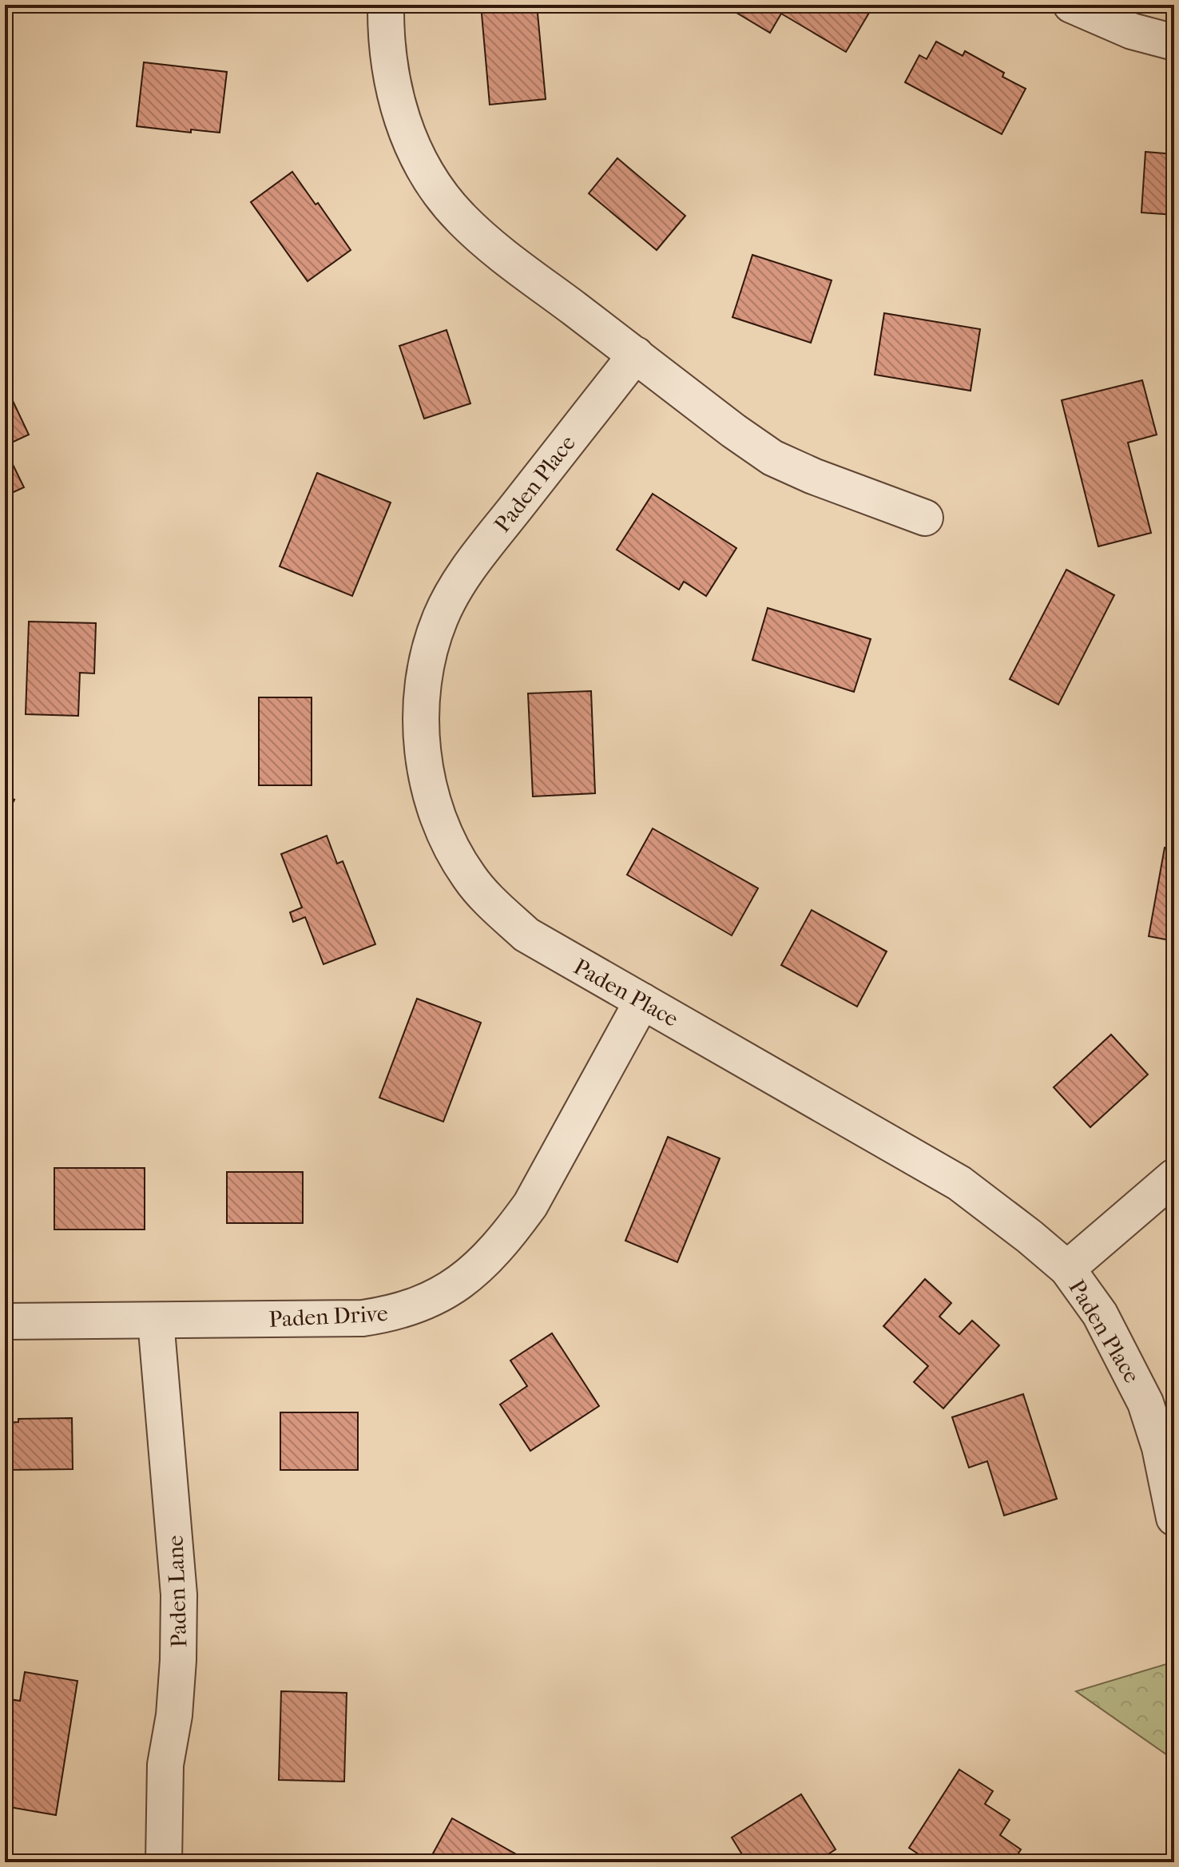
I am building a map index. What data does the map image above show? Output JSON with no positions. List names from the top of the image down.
{
  "streets": {
    "street": ["Paden Place", "Paden Drive", "Paden Lane"]
  },
  "crossings": [
    ["Paden Place", "Paden Drive"],
    ["Paden Drive", "Paden Lane"]
  ]
}
